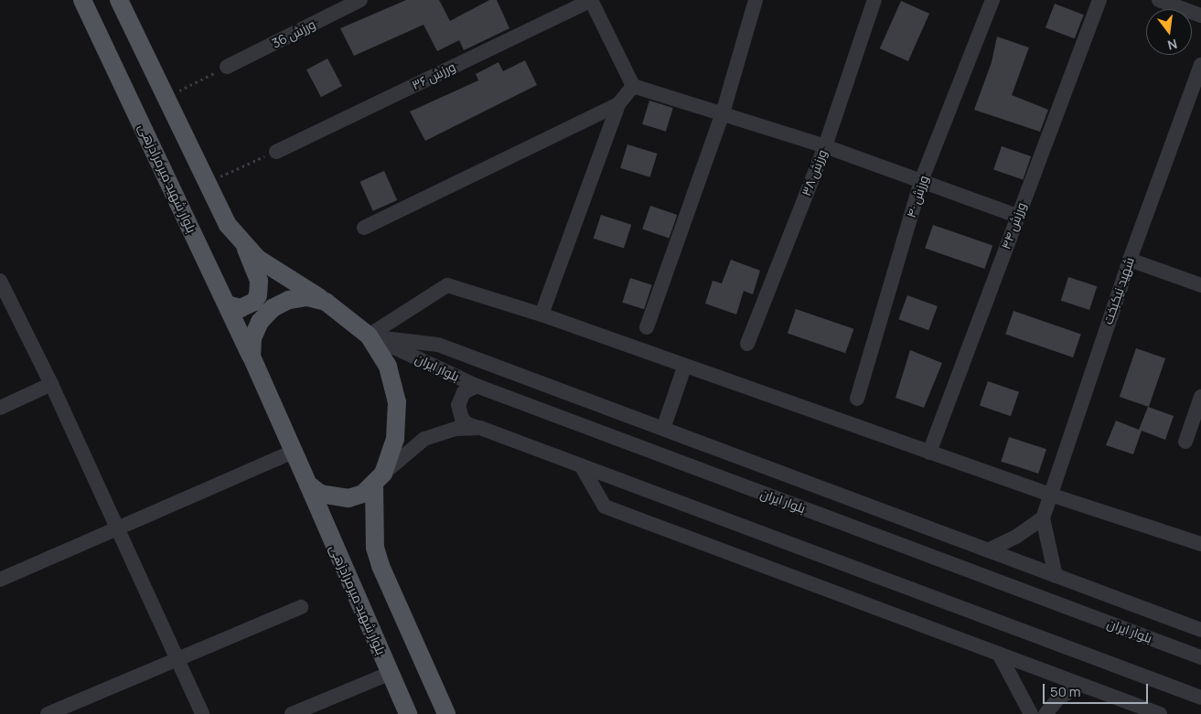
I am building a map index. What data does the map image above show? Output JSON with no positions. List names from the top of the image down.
{
  "streets": {
    "main road": ["بلوار شهید میرمرادزهی"],
    "street": [
      "ورزش 36",
      "ورزش ۳۶",
      "ورزش ۳۸",
      "ورزش ۴۰",
      "ورزش ۴۴",
      "شهید نیکبخت",
      "بلوار ایران"
    ]
  },
  "scale_bar": "50 m",
  "north": "bottom"
}
